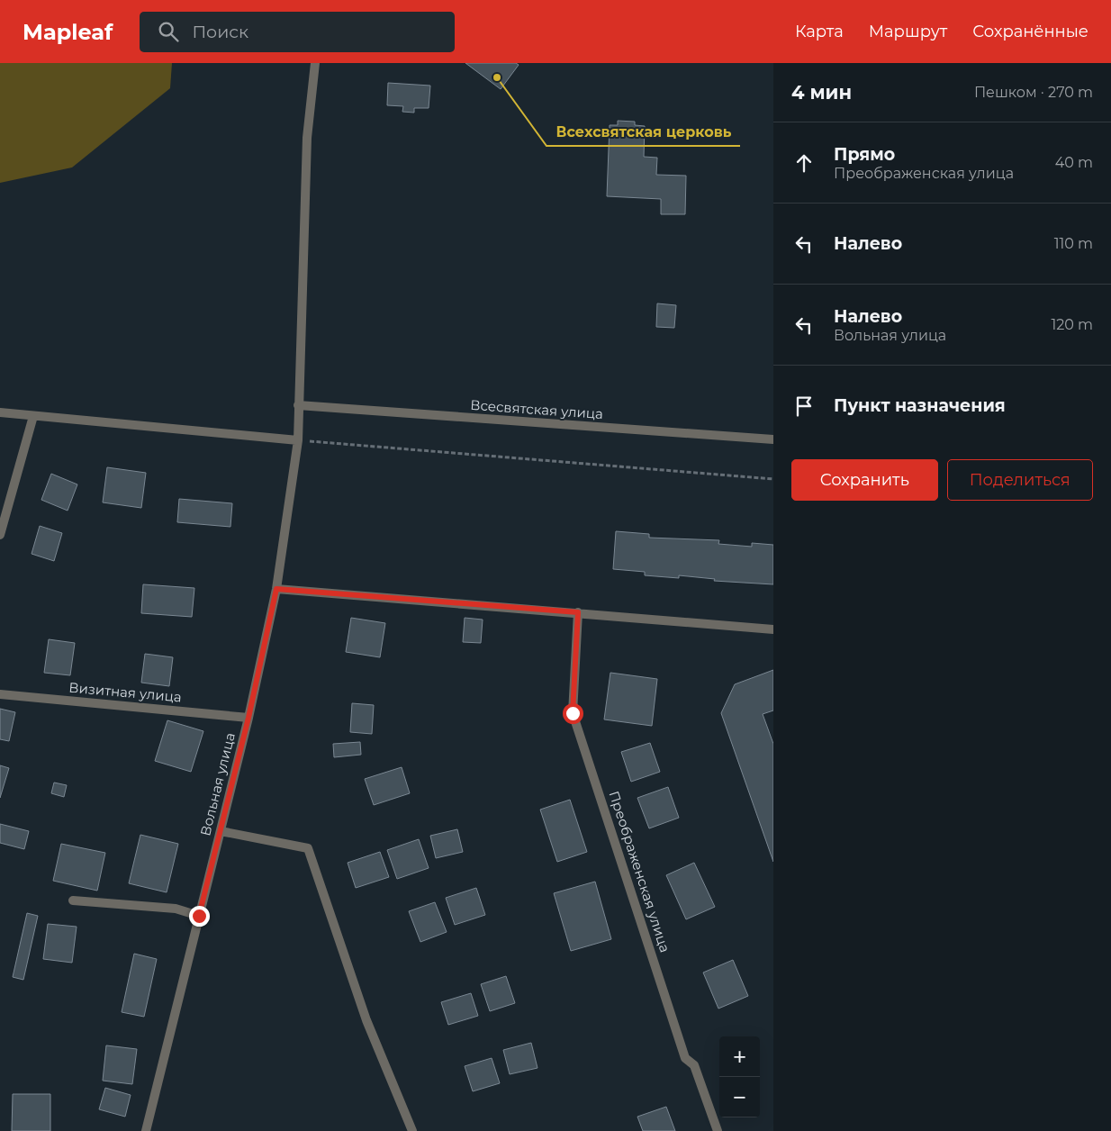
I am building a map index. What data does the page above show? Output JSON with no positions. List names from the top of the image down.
{
  "streets": {
    "street": [
      "Всесвятская улица",
      "Визитная улица",
      "Вольная улица",
      "Преображенская улица"
    ]
  },
  "crossings": [
    ["Всесвятская улица", "Вольная улица"],
    ["Визитная улица", "Вольная улица"]
  ],
  "places": ["Всехсвятская церковь"],
  "page": {
    "header": "Mapleaf",
    "search": "Поиск",
    "nav": ["Карта", "Маршрут", "Сохранённые"],
    "heading": ["4 мин", "Пешком · 270 m"],
    "list": [
      ["Прямо", "Преображенская улица", "40 m"],
      ["Налево", "110 m"],
      ["Налево", "Вольная улица", "120 m"],
      "Пункт назначения"
    ],
    "buttons": ["Сохранить", "Поделиться"],
    "map_buttons": ["+", "−"]
  }
}
